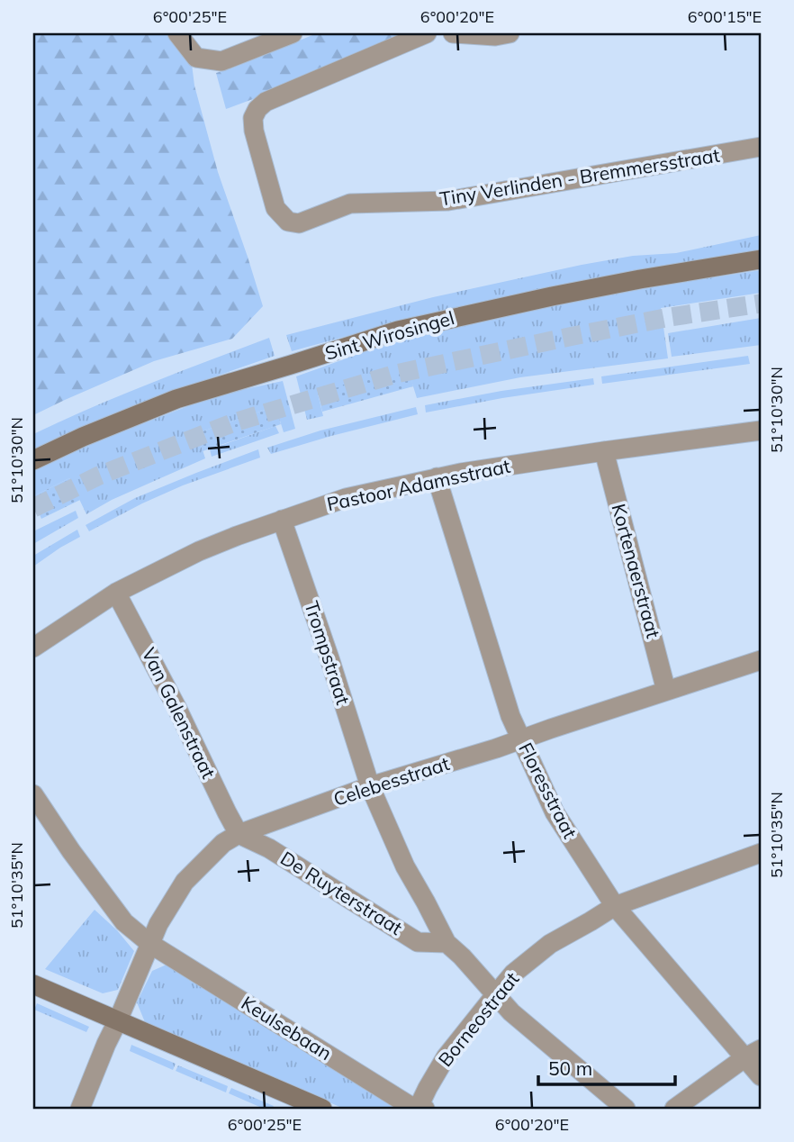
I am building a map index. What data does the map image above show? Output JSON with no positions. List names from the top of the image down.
{
  "streets": {
    "street": [
      "Tiny Verlinden - Bremmersstraat",
      "Sint Wirosingel",
      "Pastoor Adamsstraat",
      "Kortenaerstraat",
      "Trompstraat",
      "Van Galenstraat",
      "Celebesstraat",
      "Floresstraat",
      "De Ruyterstraat",
      "Borneostraat",
      "Keulsebaan"
    ]
  },
  "crossings": [
    ["Pastoor Adamsstraat", "Kortenaerstraat"],
    ["Pastoor Adamsstraat", "Trompstraat"],
    ["Pastoor Adamsstraat", "Van Galenstraat"],
    ["Pastoor Adamsstraat", "Floresstraat"],
    ["Kortenaerstraat", "Celebesstraat"],
    ["Trompstraat", "Celebesstraat"],
    ["Trompstraat", "De Ruyterstraat"],
    ["Van Galenstraat", "Celebesstraat"],
    ["Van Galenstraat", "De Ruyterstraat"],
    ["Celebesstraat", "Floresstraat"],
    ["Celebesstraat", "De Ruyterstraat"],
    ["Celebesstraat", "Keulsebaan"],
    ["Floresstraat", "Borneostraat"],
    ["De Ruyterstraat", "Borneostraat"],
    ["Borneostraat", "Keulsebaan"]
  ],
  "scale_bar": "50 m",
  "coordinates": [
    "6°00'25\"E",
    "6°00'20\"E",
    "6°00'15\"E",
    "51°10'30\"N",
    "51°10'35\"N"
  ]
}
